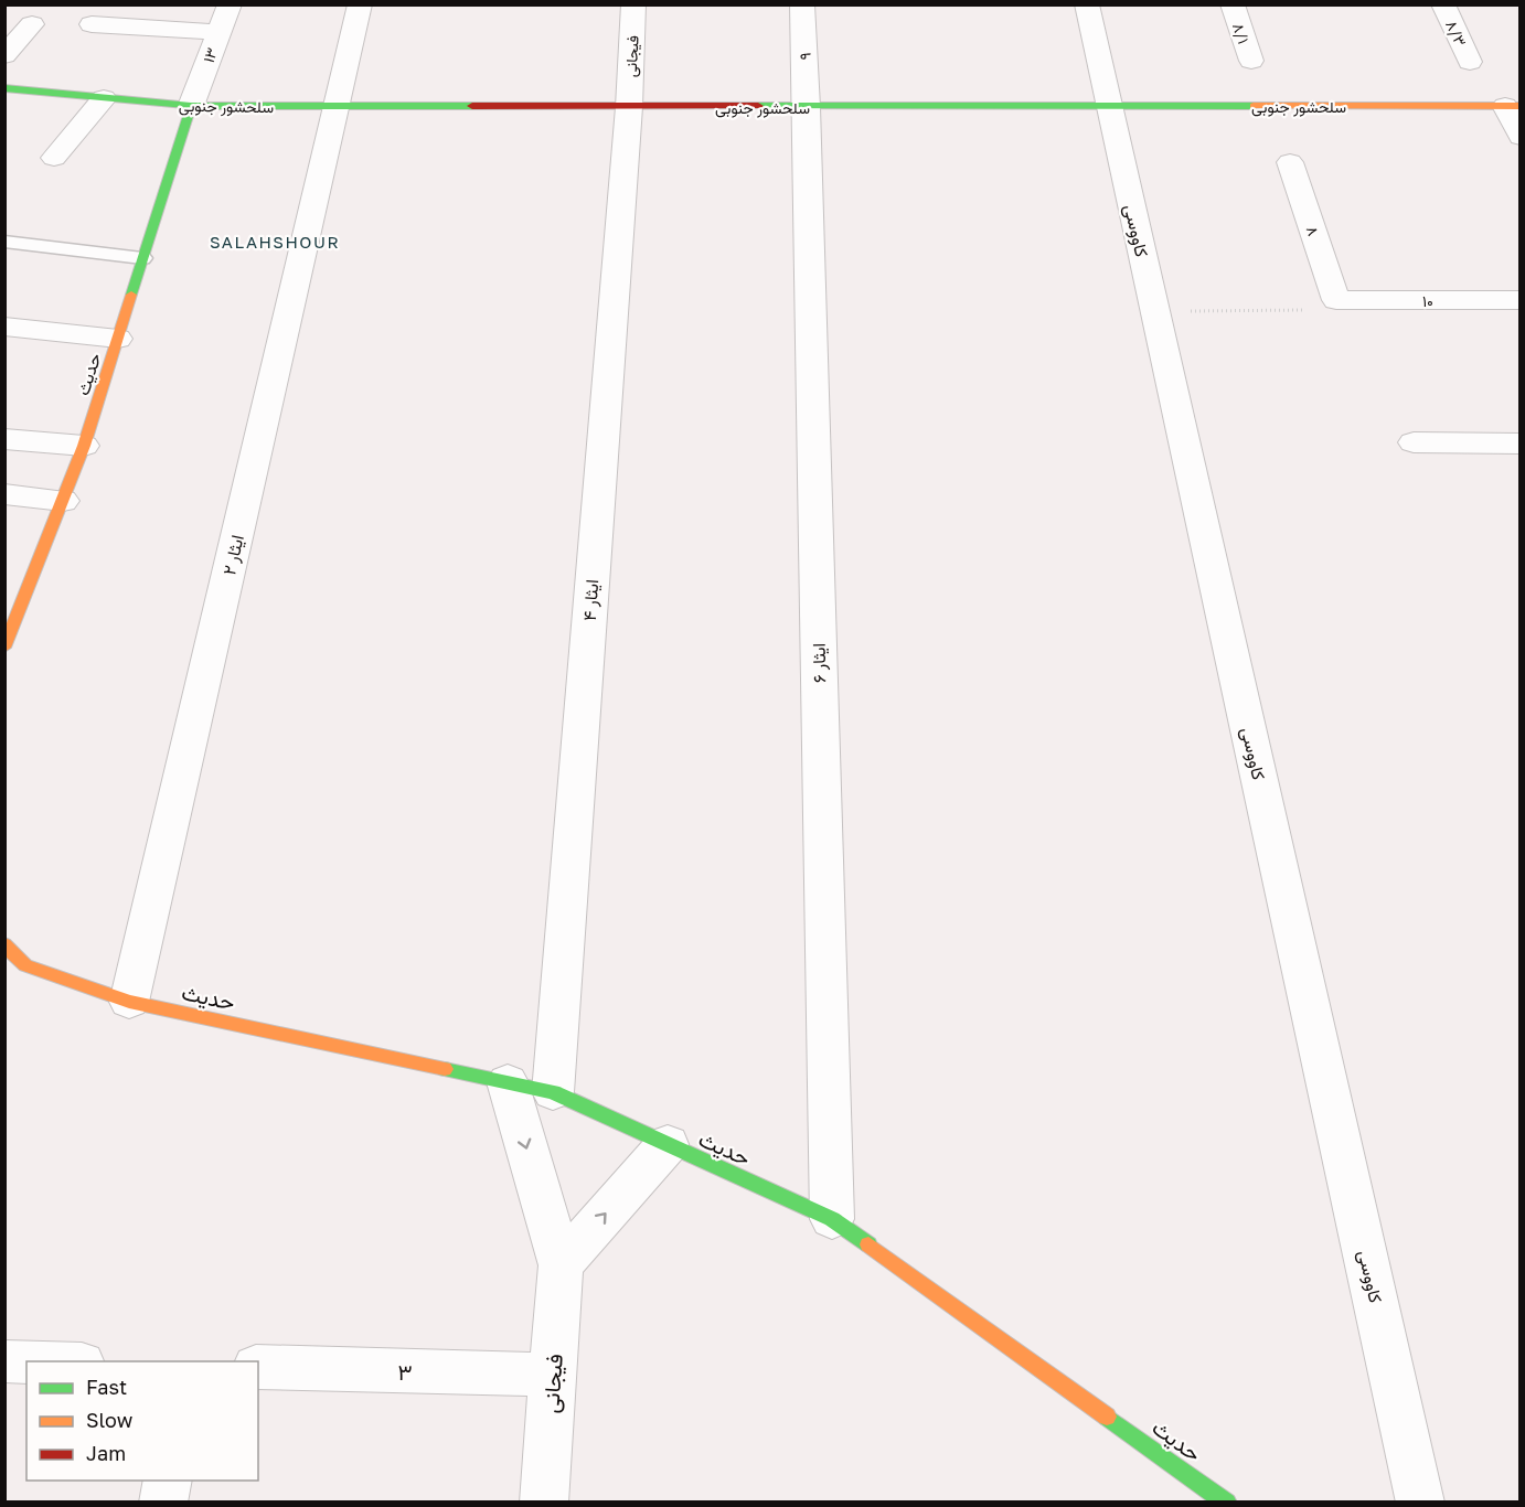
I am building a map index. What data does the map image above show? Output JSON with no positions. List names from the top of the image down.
{
  "streets": {
    "street": [
      "۸/۱",
      "۸/۳",
      "۱۳",
      "فیجانی",
      "۹",
      "سلحشور جنوبی",
      "کاووسی",
      "۸",
      "۱۰",
      "حدیث",
      "ایثار ۲",
      "ایثار ۴",
      "ایثار ۶",
      "۳"
    ]
  },
  "crossings": [
    ["۱۳", "سلحشور جنوبی"],
    ["۱۳", "حدیث"],
    ["فیجانی", "سلحشور جنوبی"],
    ["فیجانی", "ایثار ۴"],
    ["فیجانی", "۳"],
    ["۹", "سلحشور جنوبی"],
    ["۹", "ایثار ۶"],
    ["سلحشور جنوبی", "کاووسی"],
    ["سلحشور جنوبی", "حدیث"],
    ["سلحشور جنوبی", "ایثار ۲"],
    ["سلحشور جنوبی", "ایثار ۴"],
    ["سلحشور جنوبی", "ایثار ۶"],
    ["۸", "۱۰"],
    ["حدیث", "ایثار ۲"],
    ["حدیث", "ایثار ۴"],
    ["حدیث", "ایثار ۶"]
  ],
  "districts": ["SALAHSHOUR"],
  "legend": ["Fast", "Slow", "Jam"]
}
